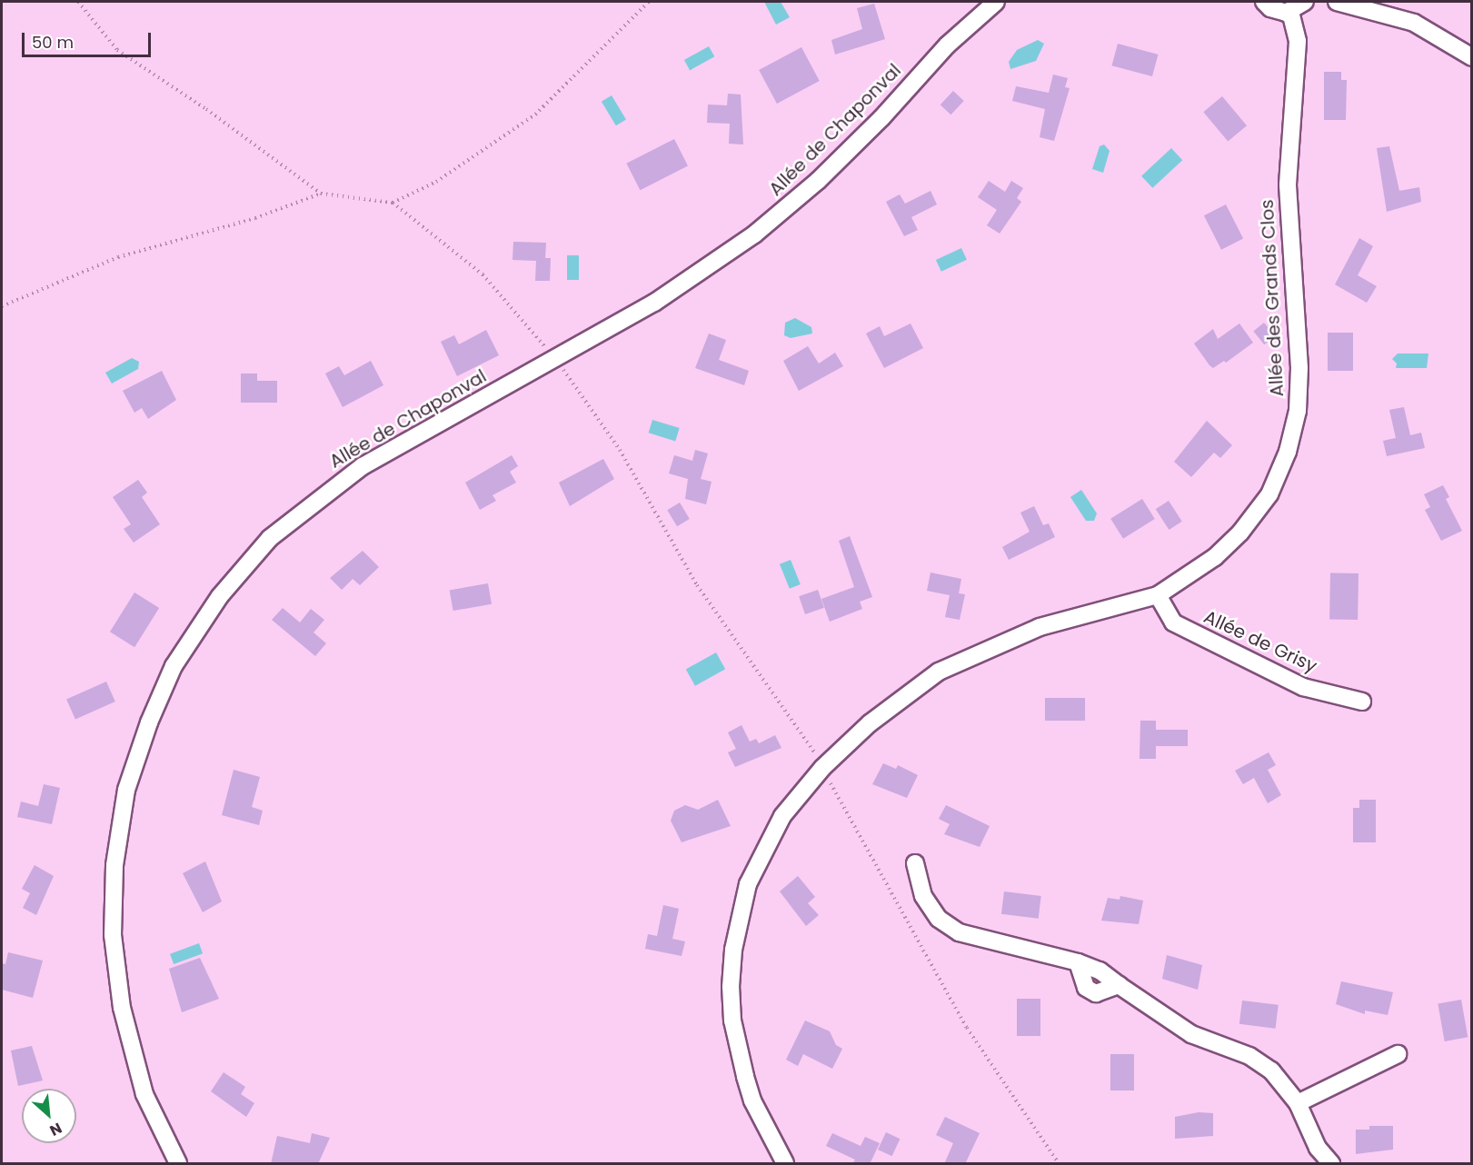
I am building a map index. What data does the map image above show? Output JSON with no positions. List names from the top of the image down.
{
  "streets": {
    "street": ["Allée de Chaponval", "Allée des Grands Clos", "Allée de Grisy"]
  },
  "crossings": [
    ["Allée des Grands Clos", "Allée de Grisy"]
  ],
  "scale_bar": "50 m",
  "north": "bottom right"
}
